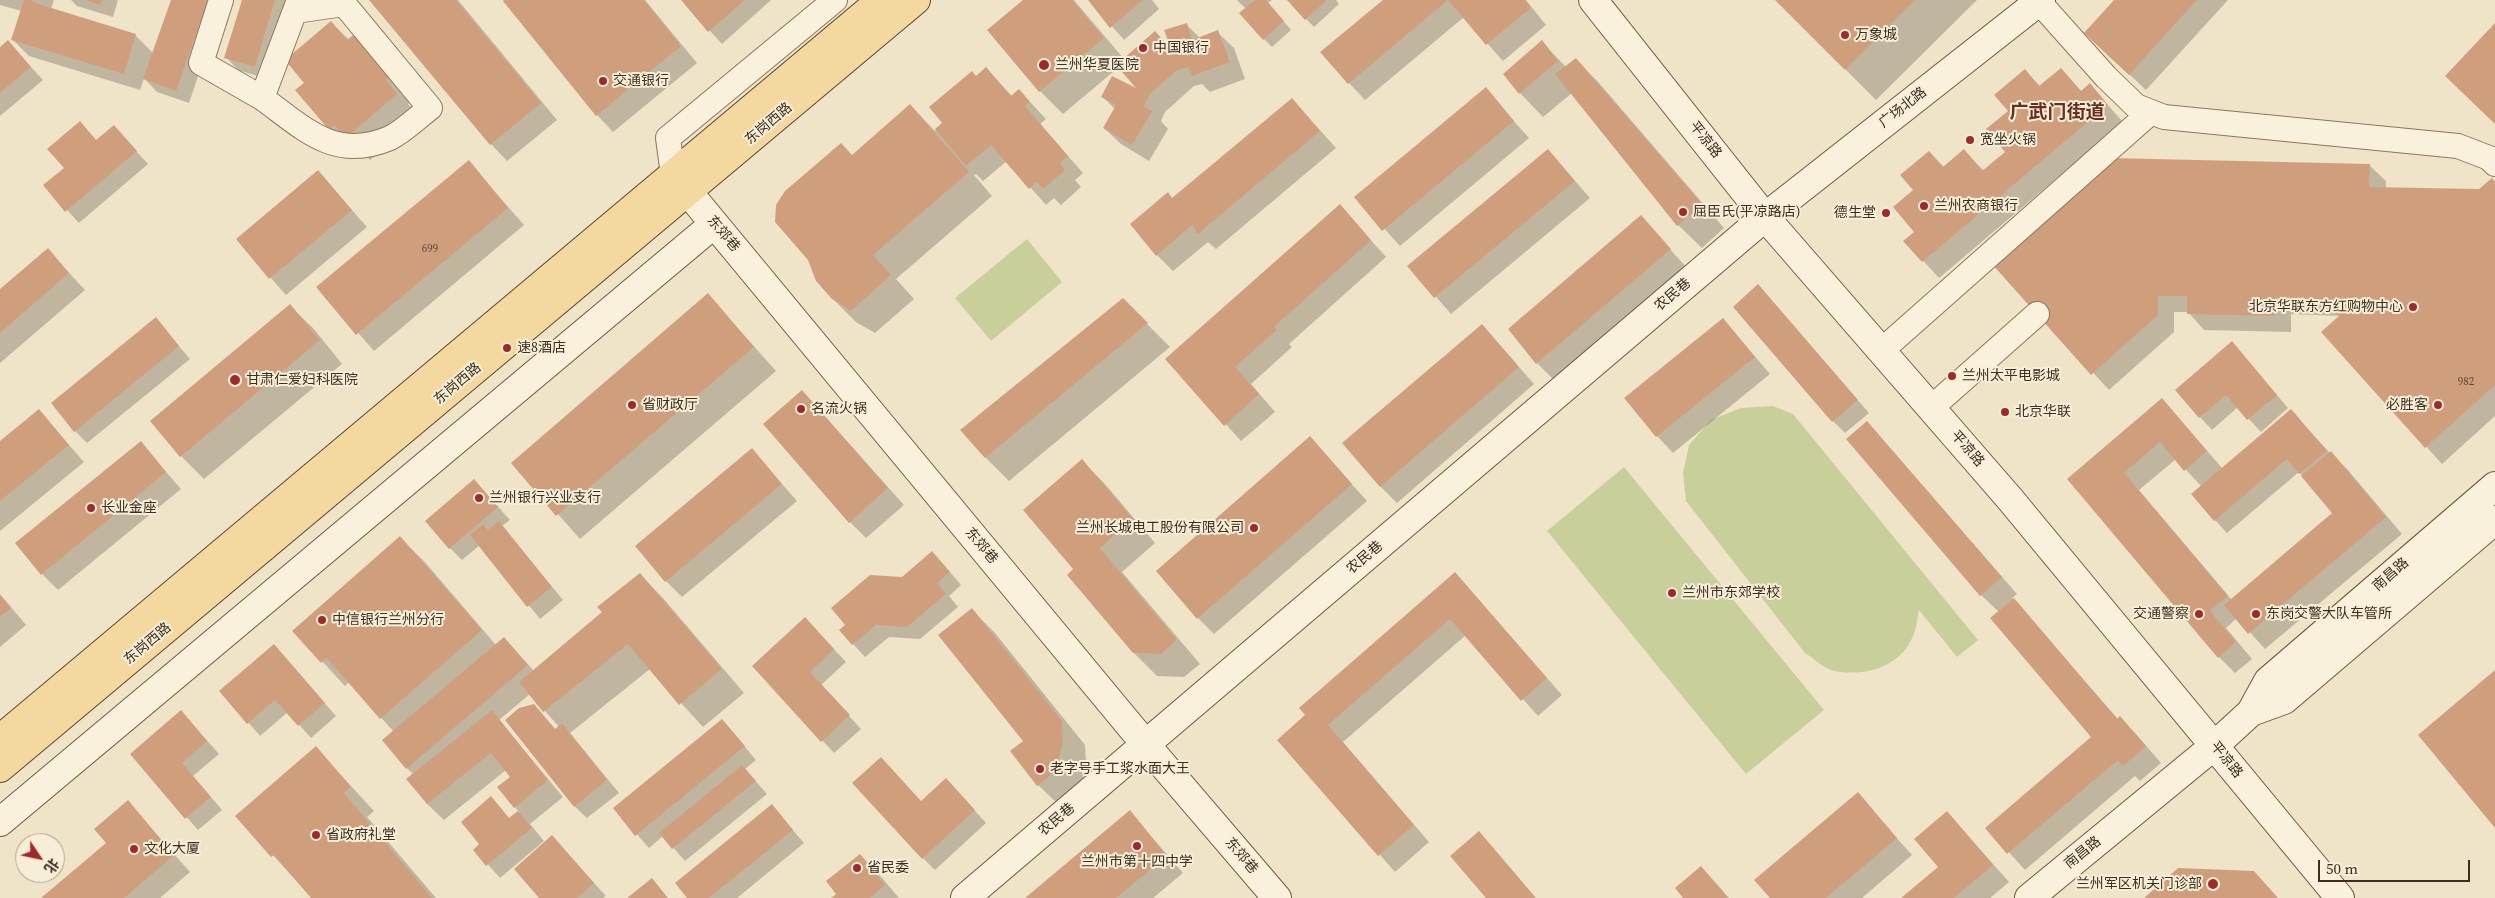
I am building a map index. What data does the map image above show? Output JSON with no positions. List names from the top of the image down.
{
  "streets": {
    "main road": ["东岗西路"],
    "street": [
      "广场北路",
      "平凉路",
      "东郊巷",
      "农民巷",
      "南昌路"
    ]
  },
  "crossings": [
    ["广场北路", "平凉路"],
    ["广场北路", "农民巷"],
    ["东岗西路", "东郊巷"],
    ["平凉路", "农民巷"],
    ["平凉路", "南昌路"],
    ["东郊巷", "农民巷"]
  ],
  "districts": ["广武门街道"],
  "places": [
    "万象城",
    "中国银行",
    "兰州华夏医院",
    "交通银行",
    "宽坐火锅",
    "兰州农商银行",
    "屈臣氏(平凉路店)",
    "德生堂",
    "北京华联东方红购物中心",
    "速8酒店",
    "兰州太平电影城",
    "甘肃仁爱妇科医院",
    "省财政厅",
    "必胜客",
    "名流火锅",
    "北京华联",
    "兰州银行兴业支行",
    "长业金座",
    "兰州长城电工股份有限公司",
    "兰州市东郊学校",
    "交通警察",
    "东岗交警大队车管所",
    "中信银行兰州分行",
    "老字号手工浆水面大王",
    "省政府礼堂",
    "兰州市第十四中学",
    "文化大厦",
    "省民委",
    "兰州军区机关门诊部"
  ],
  "house_numbers": ["699", "982"],
  "scale_bar": "50 m",
  "north": "bottom right"
}
